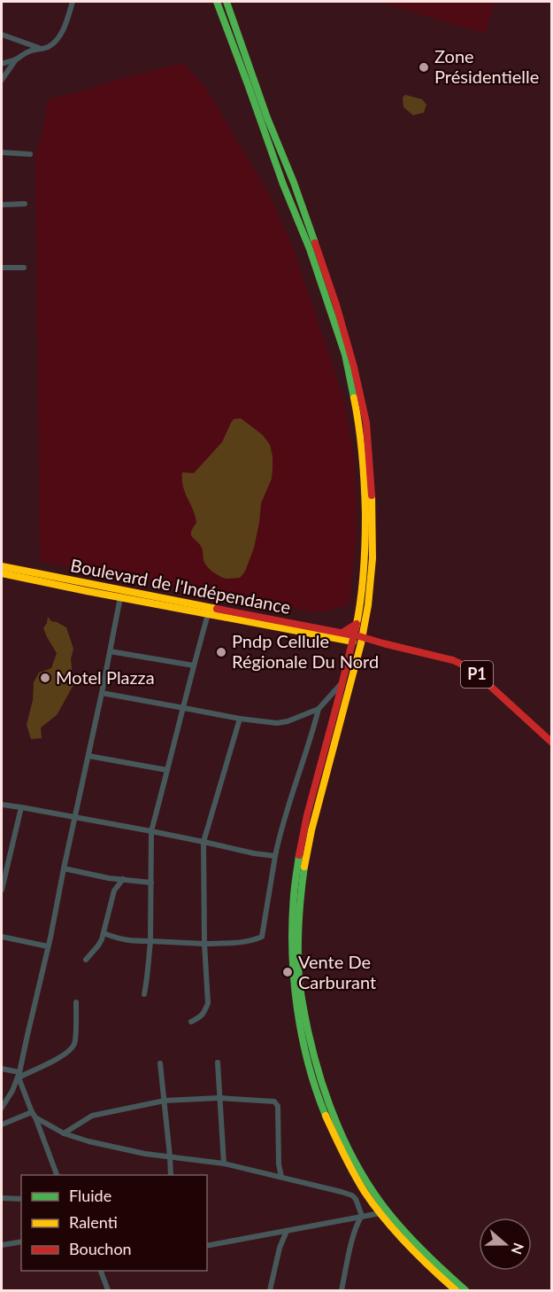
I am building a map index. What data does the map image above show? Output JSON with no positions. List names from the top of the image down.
{
  "streets": {
    "main road": ["Boulevard de l'Indépendance", "P1"]
  },
  "crossings": [
    ["Boulevard de l'Indépendance", "P1"]
  ],
  "places": [
    "Zone Présidentielle",
    "Pndp Cellule Régionale Du Nord",
    "Motel Plazza",
    "Vente De Carburant"
  ],
  "legend": ["Fluide", "Ralenti", "Bouchon"],
  "north": "right"
}
